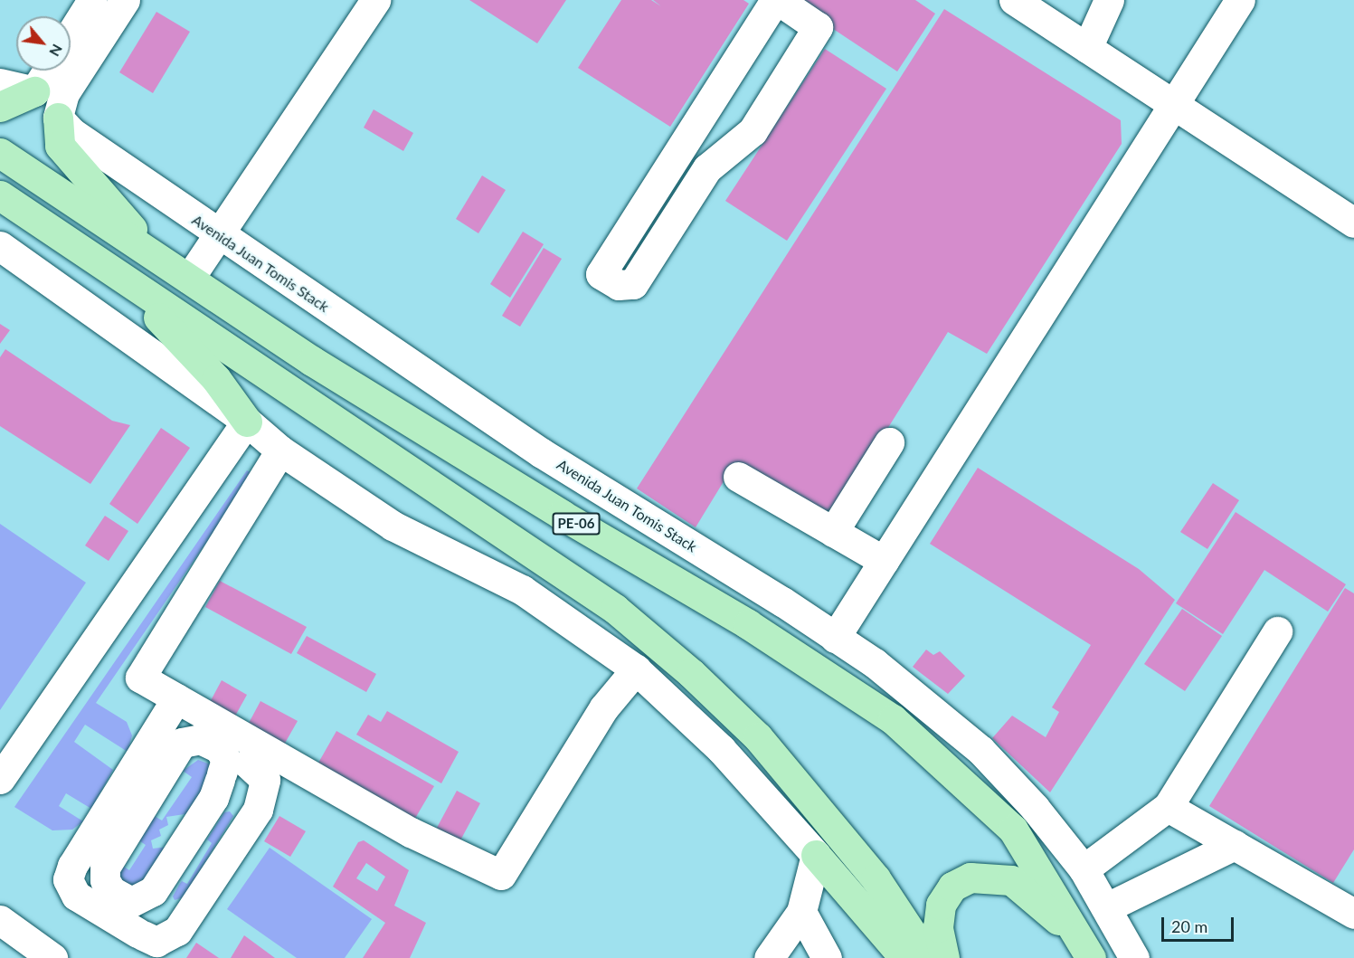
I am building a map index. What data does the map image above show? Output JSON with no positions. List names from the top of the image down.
{
  "streets": {
    "main road": ["PE-06"],
    "street": ["Avenida Juan Tomis Stack"]
  },
  "scale_bar": "20 m",
  "north": "bottom right"
}
